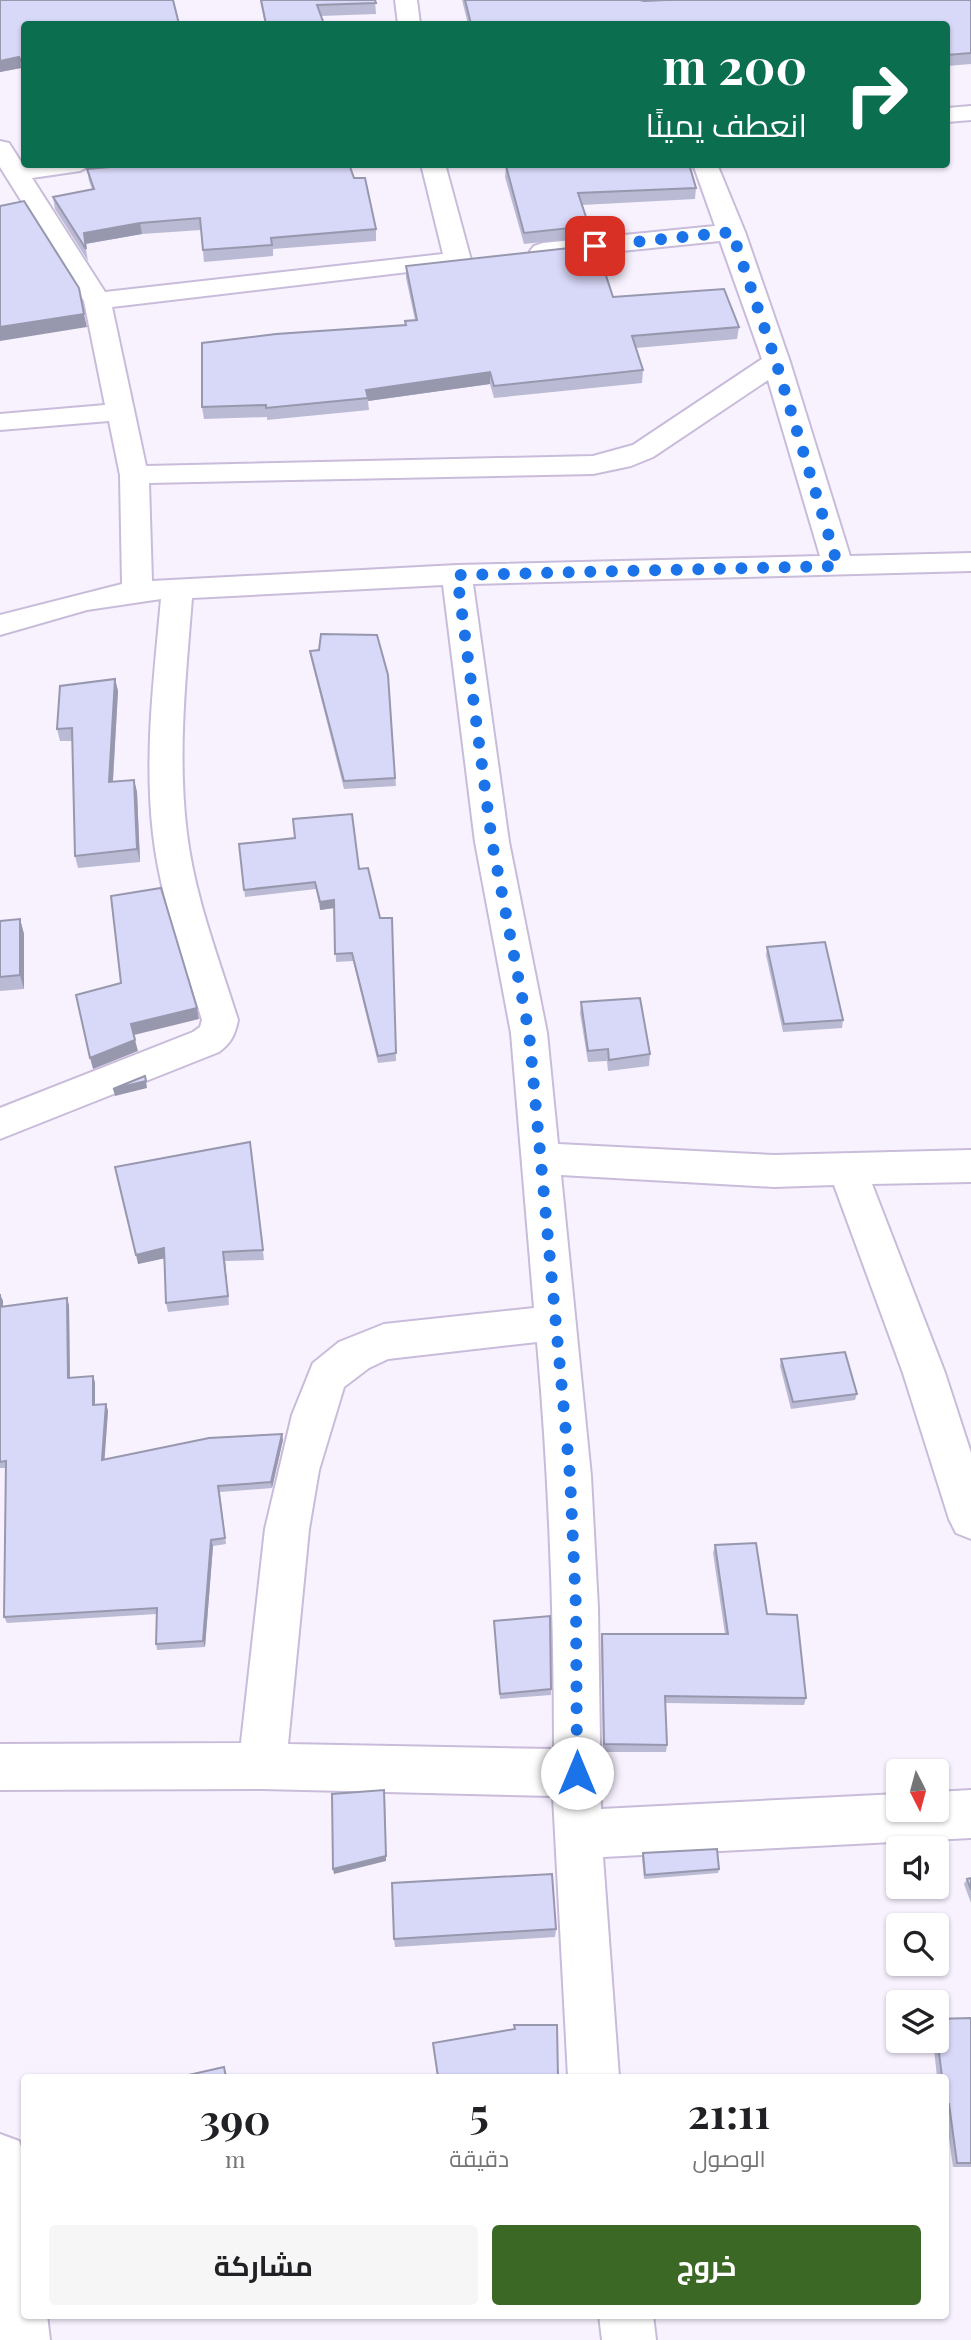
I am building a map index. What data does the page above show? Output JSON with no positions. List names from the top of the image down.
{
  "north": "bottom",
  "page": {
    "turn": ["200 m", "انعطف يمينًا"],
    "eta": [
      "21:11",
      "الوصول",
      "5",
      "دقيقة",
      "390",
      "m"
    ],
    "buttons": ["خروج", "مشاركة"]
  }
}
